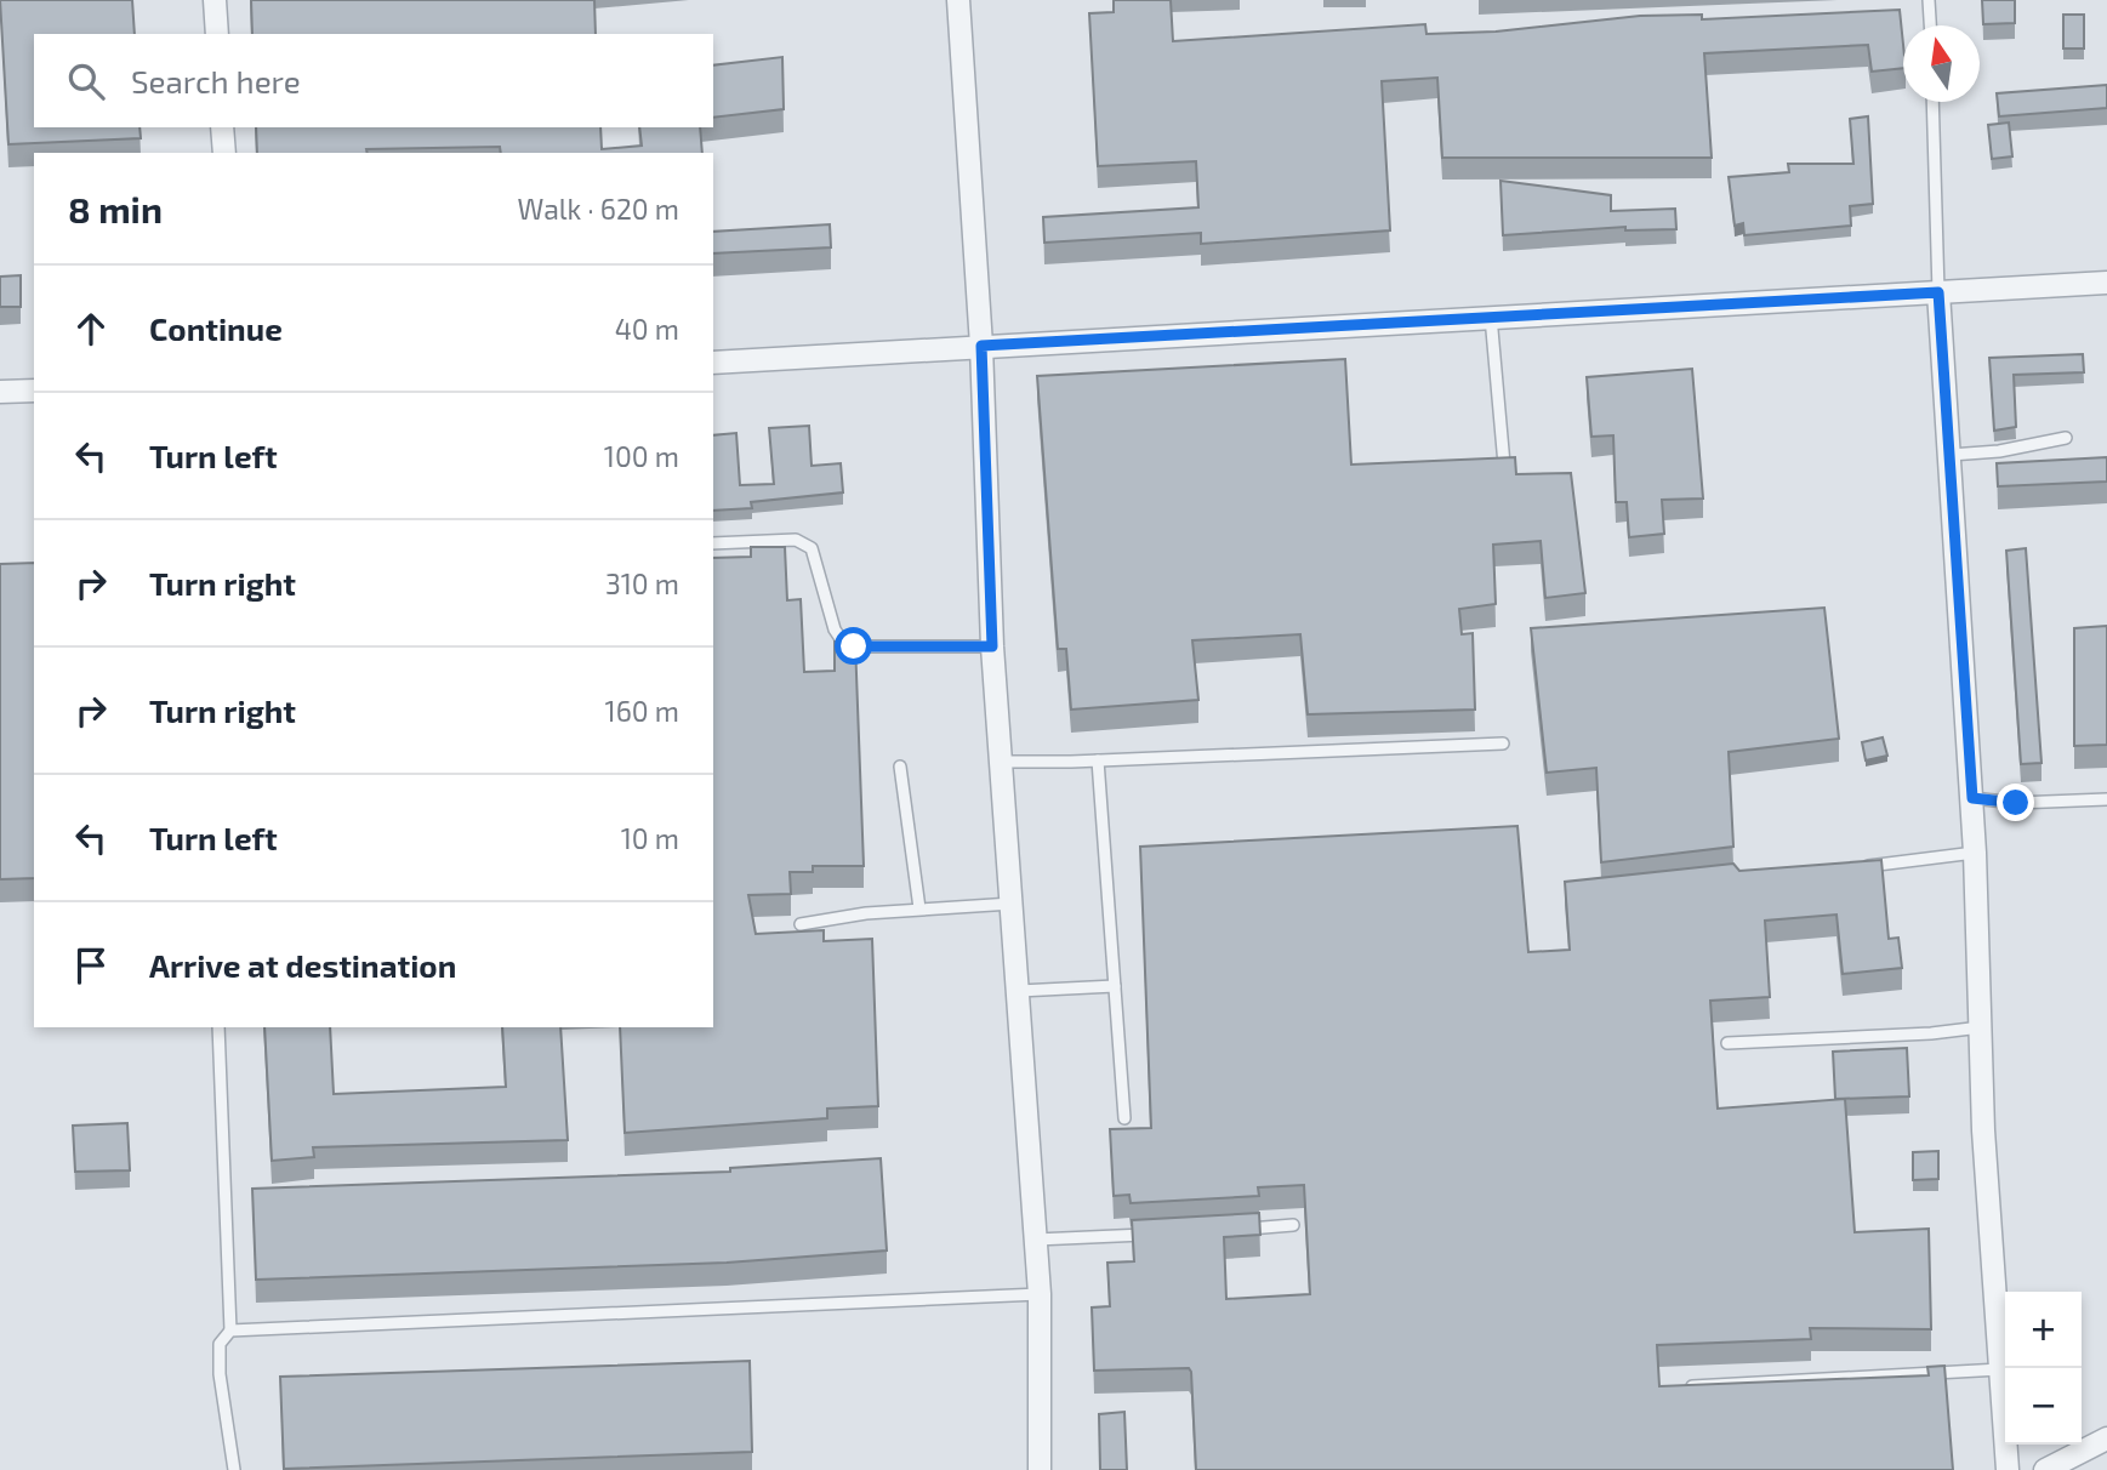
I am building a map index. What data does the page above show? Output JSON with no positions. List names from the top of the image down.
{
  "north": "top",
  "page": {
    "search": "Search here",
    "heading": ["8 min", "Walk · 620 m"],
    "list": [
      ["Continue", "40 m"],
      ["Turn left", "100 m"],
      ["Turn right", "310 m"],
      ["Turn right", "160 m"],
      ["Turn left", "10 m"],
      "Arrive at destination"
    ],
    "map_buttons": ["+", "−"]
  }
}
